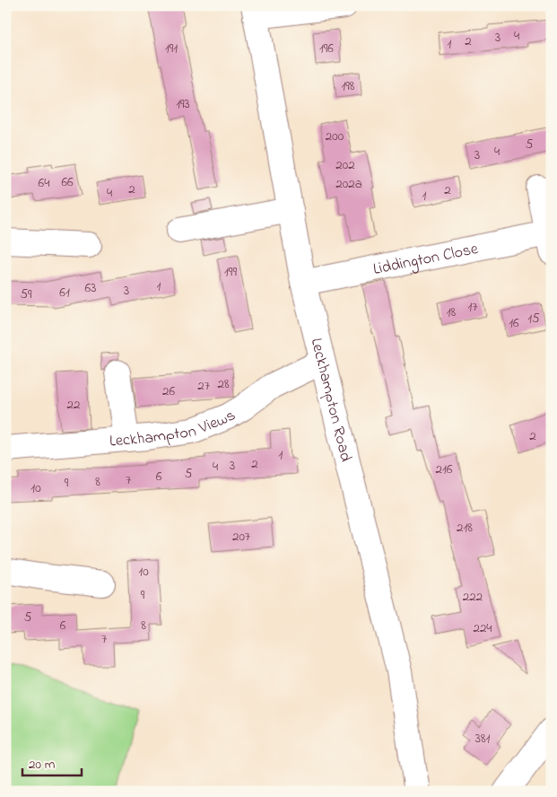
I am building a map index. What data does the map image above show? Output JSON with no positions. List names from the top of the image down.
{
  "streets": {
    "street": ["Liddington Close", "Leckhampton Road", "Leckhampton Views"]
  },
  "crossings": [
    ["Liddington Close", "Leckhampton Road"],
    ["Leckhampton Road", "Leckhampton Views"]
  ],
  "house_numbers": [
    "4",
    "3",
    "2",
    "1",
    "191",
    "196",
    "198",
    "193",
    "200",
    "5",
    "4",
    "3",
    "202",
    "66",
    "64",
    "202a",
    "2",
    "2",
    "4",
    "1",
    "199",
    "1",
    "63",
    "3",
    "61",
    "59",
    "17",
    "18",
    "15",
    "16",
    "28",
    "27",
    "26",
    "22",
    "2",
    "1",
    "2",
    "3",
    "4",
    "216",
    "5",
    "6",
    "7",
    "8",
    "9",
    "10",
    "218",
    "207",
    "10",
    "9",
    "222",
    "5",
    "6",
    "8",
    "224",
    "7",
    "381"
  ],
  "scale_bar": "20 m"
}
